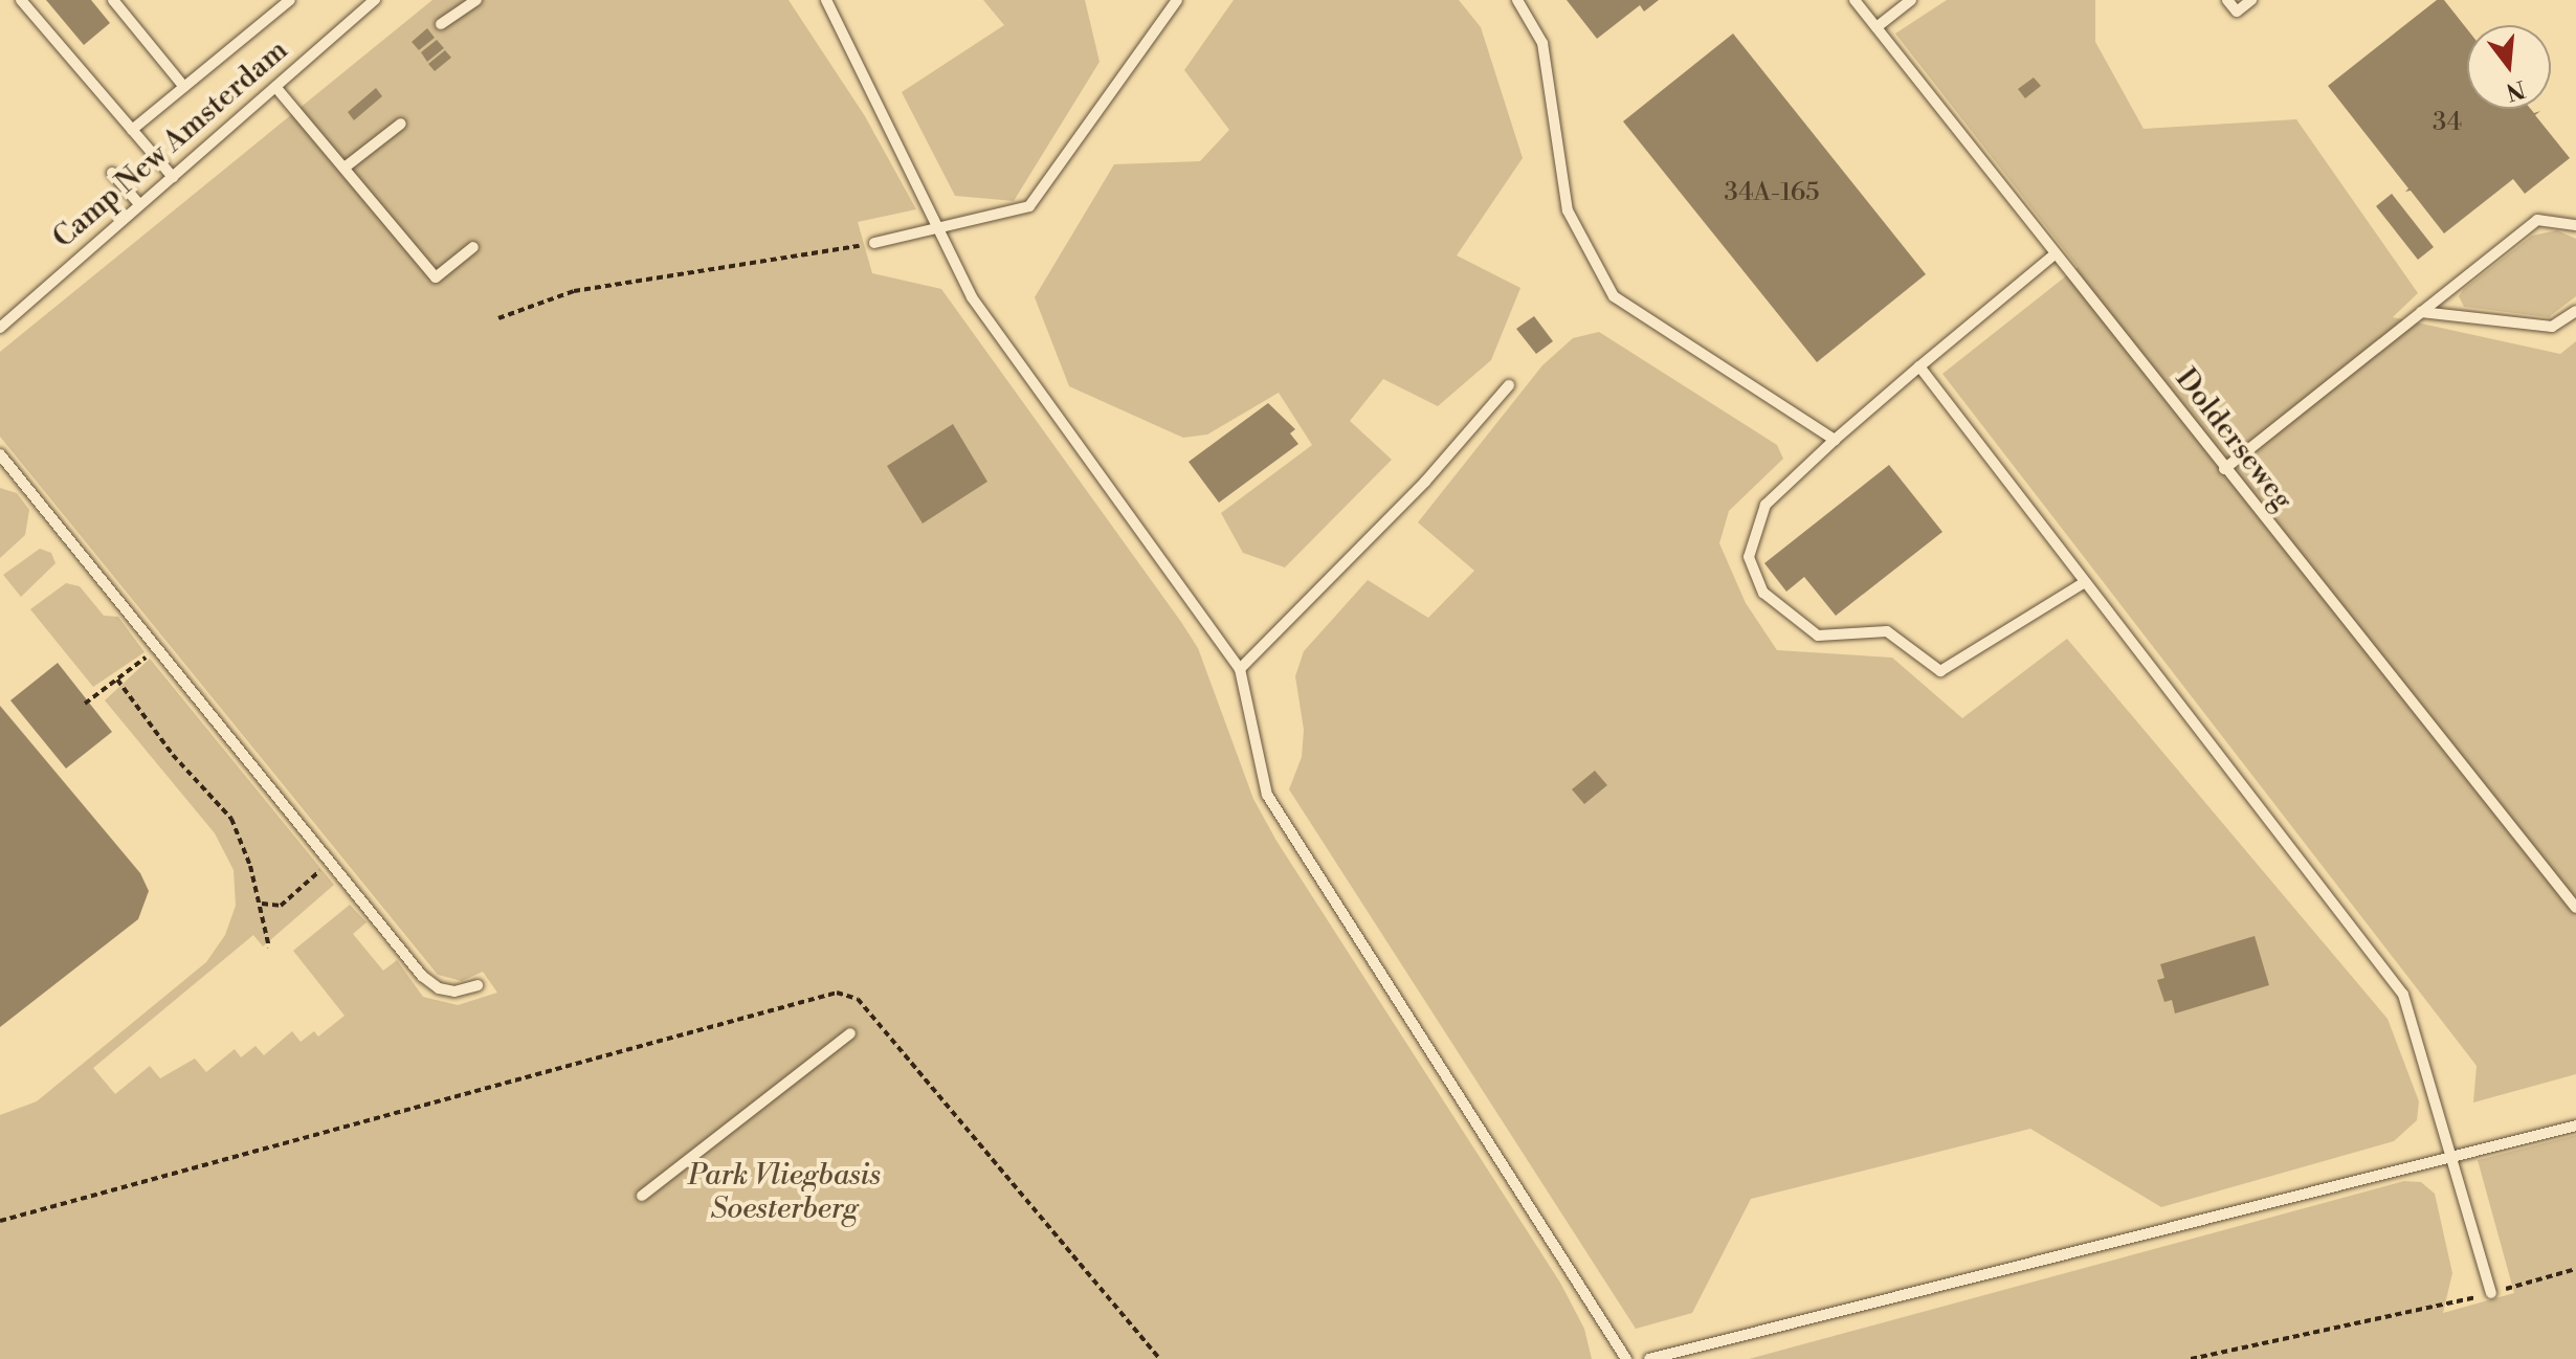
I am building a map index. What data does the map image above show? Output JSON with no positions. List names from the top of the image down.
{
  "streets": {
    "lane": ["Camp New Amsterdam", "Dolderseweg"]
  },
  "parks": ["Park Vliegbasis Soesterberg"],
  "house_numbers": ["34", "34A-165"],
  "north": "bottom"
}
